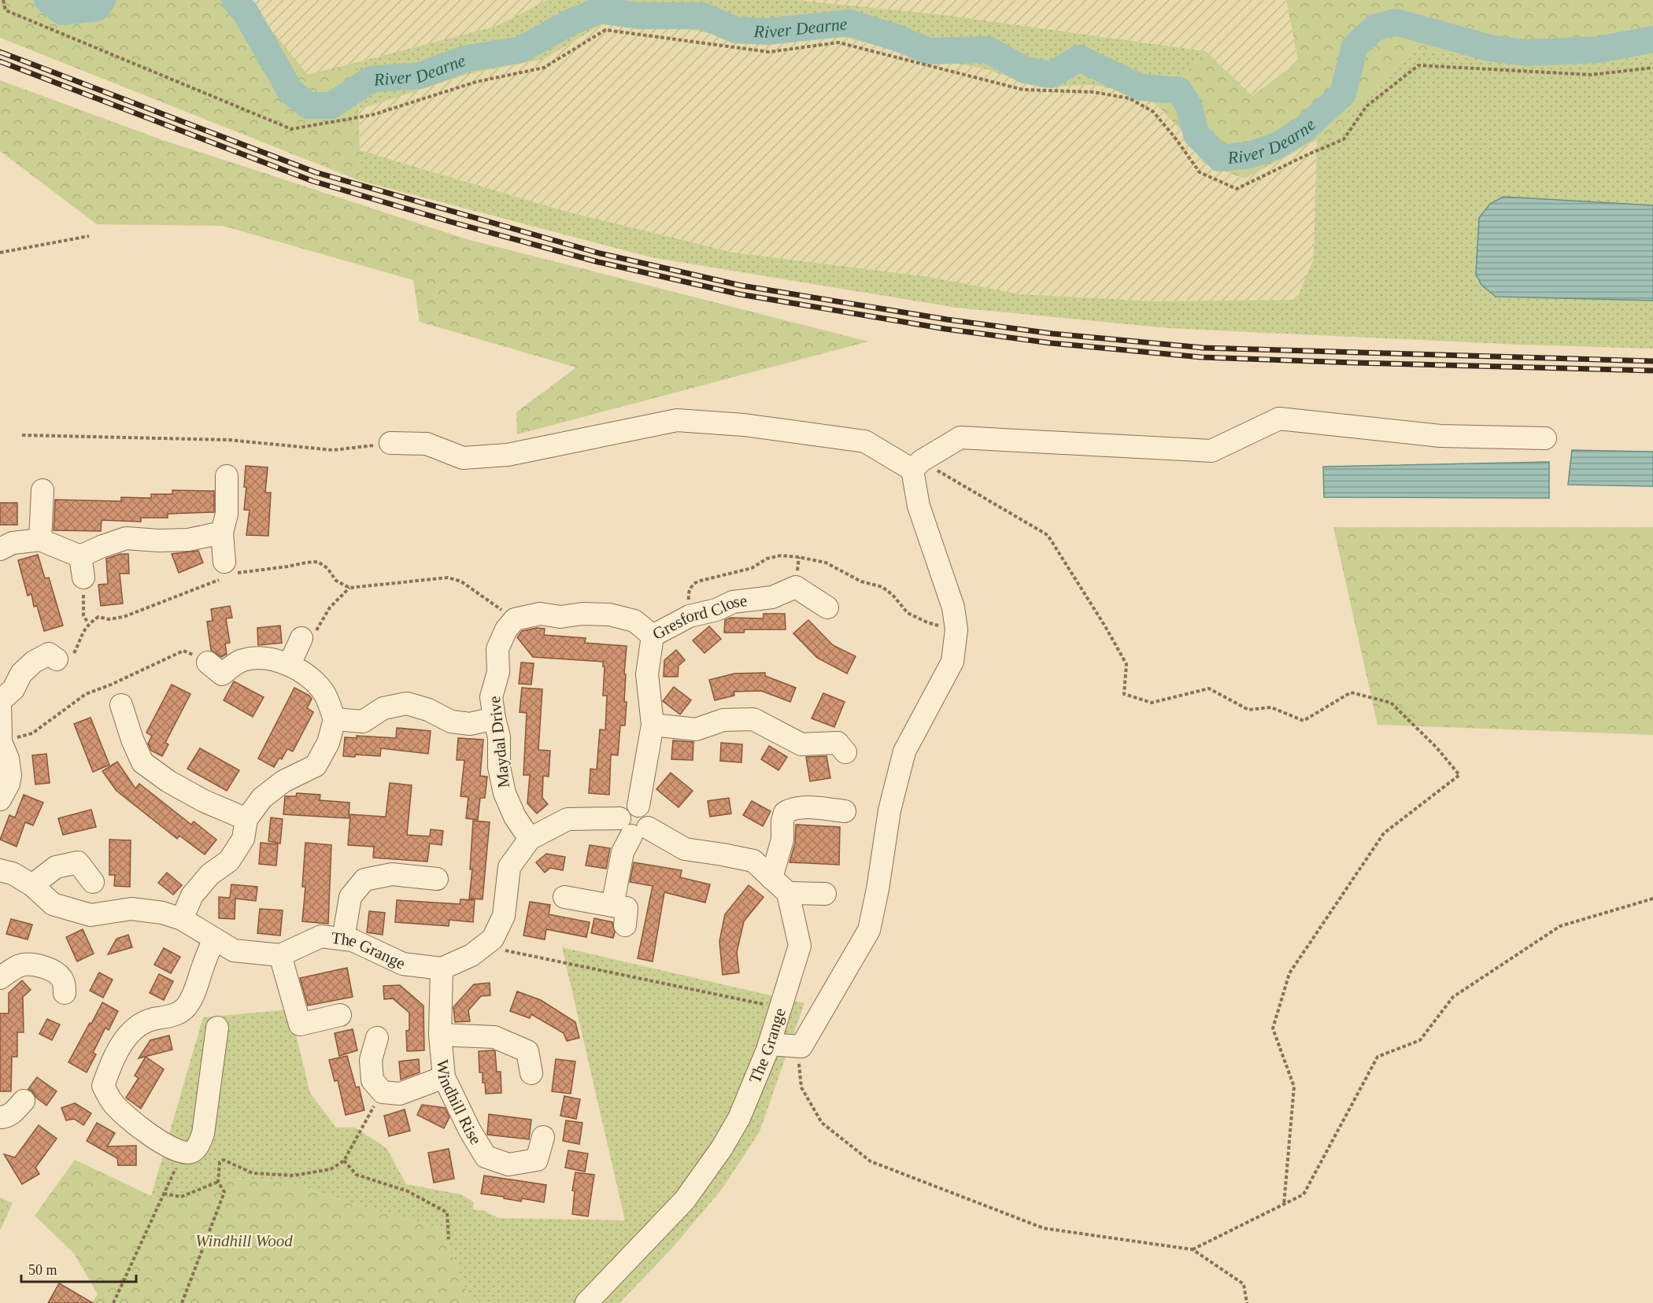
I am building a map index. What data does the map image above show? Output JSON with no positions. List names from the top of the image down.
{
  "streets": {
    "street": [
      "Gresford Close",
      "Maydal Drive",
      "The Grange",
      "Windhill Rise"
    ]
  },
  "crossings": [
    ["The Grange", "Windhill Rise"]
  ],
  "water": ["River Dearne"],
  "parks": ["Windhill Wood"],
  "scale_bar": "50 m"
}
